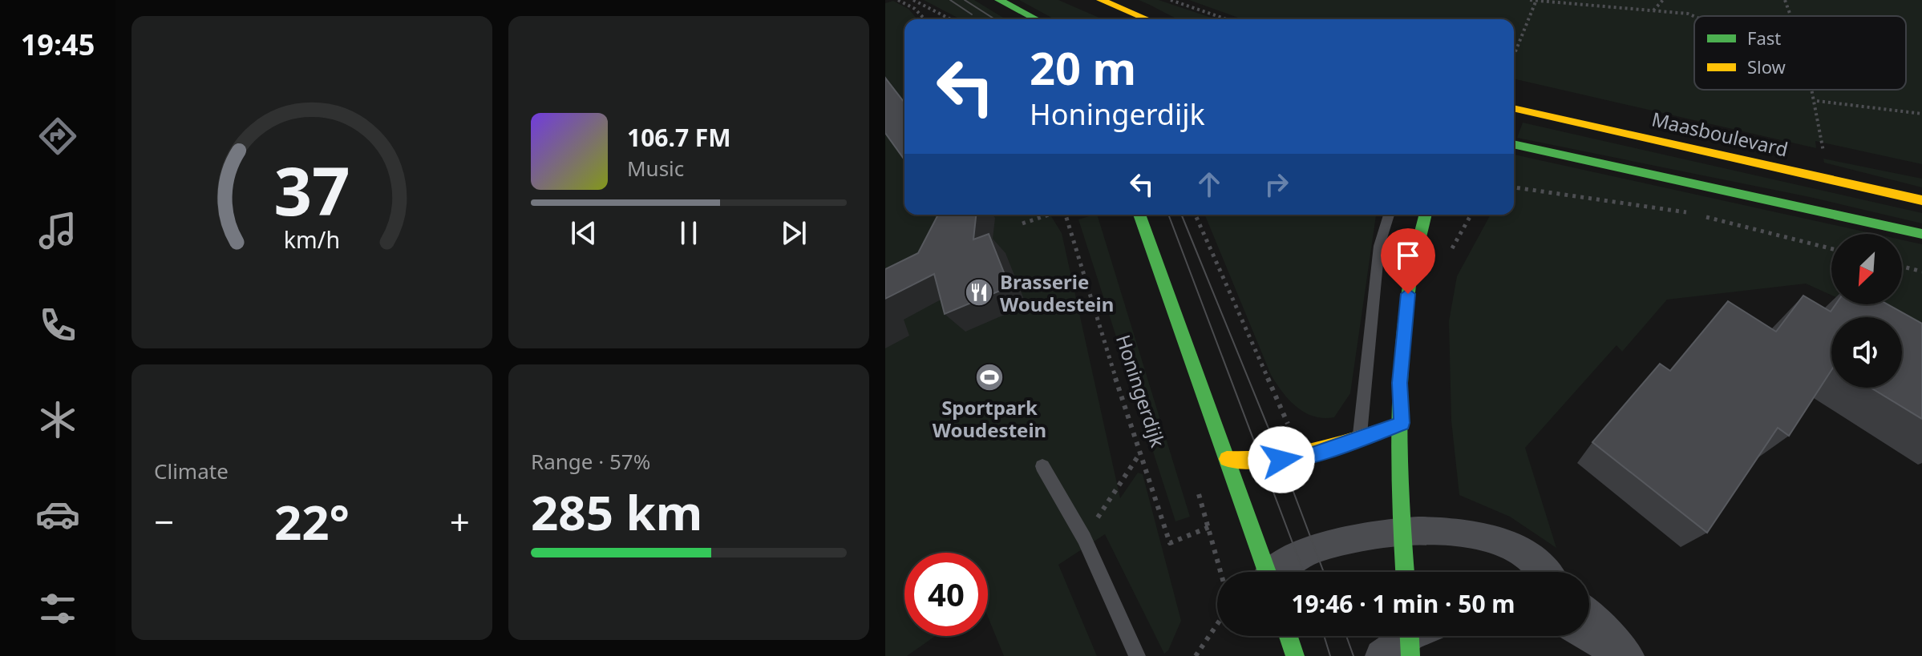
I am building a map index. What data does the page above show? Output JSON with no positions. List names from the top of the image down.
{
  "streets": {
    "main road": ["Maasboulevard"],
    "path": ["Honingerdijk"]
  },
  "places": {
    "restaurant": ["Brasserie Woudestein"],
    "sports": ["Sportpark Woudestein"]
  },
  "legend": ["Fast", "Slow"],
  "north": "bottom left",
  "page": {
    "tabs": "19:45",
    "turn": ["20 m", "Honingerdijk"],
    "song": ["106.7 FM", "Music"],
    "tile": [
      "Climate",
      ["Range · 57%", "285 km"]
    ],
    "heat": ["−", "22°", "+"],
    "limit": "40",
    "trip": "19:46 · 1 min · 50 m",
    "gauge": ["37", "km/h"]
  }
}
